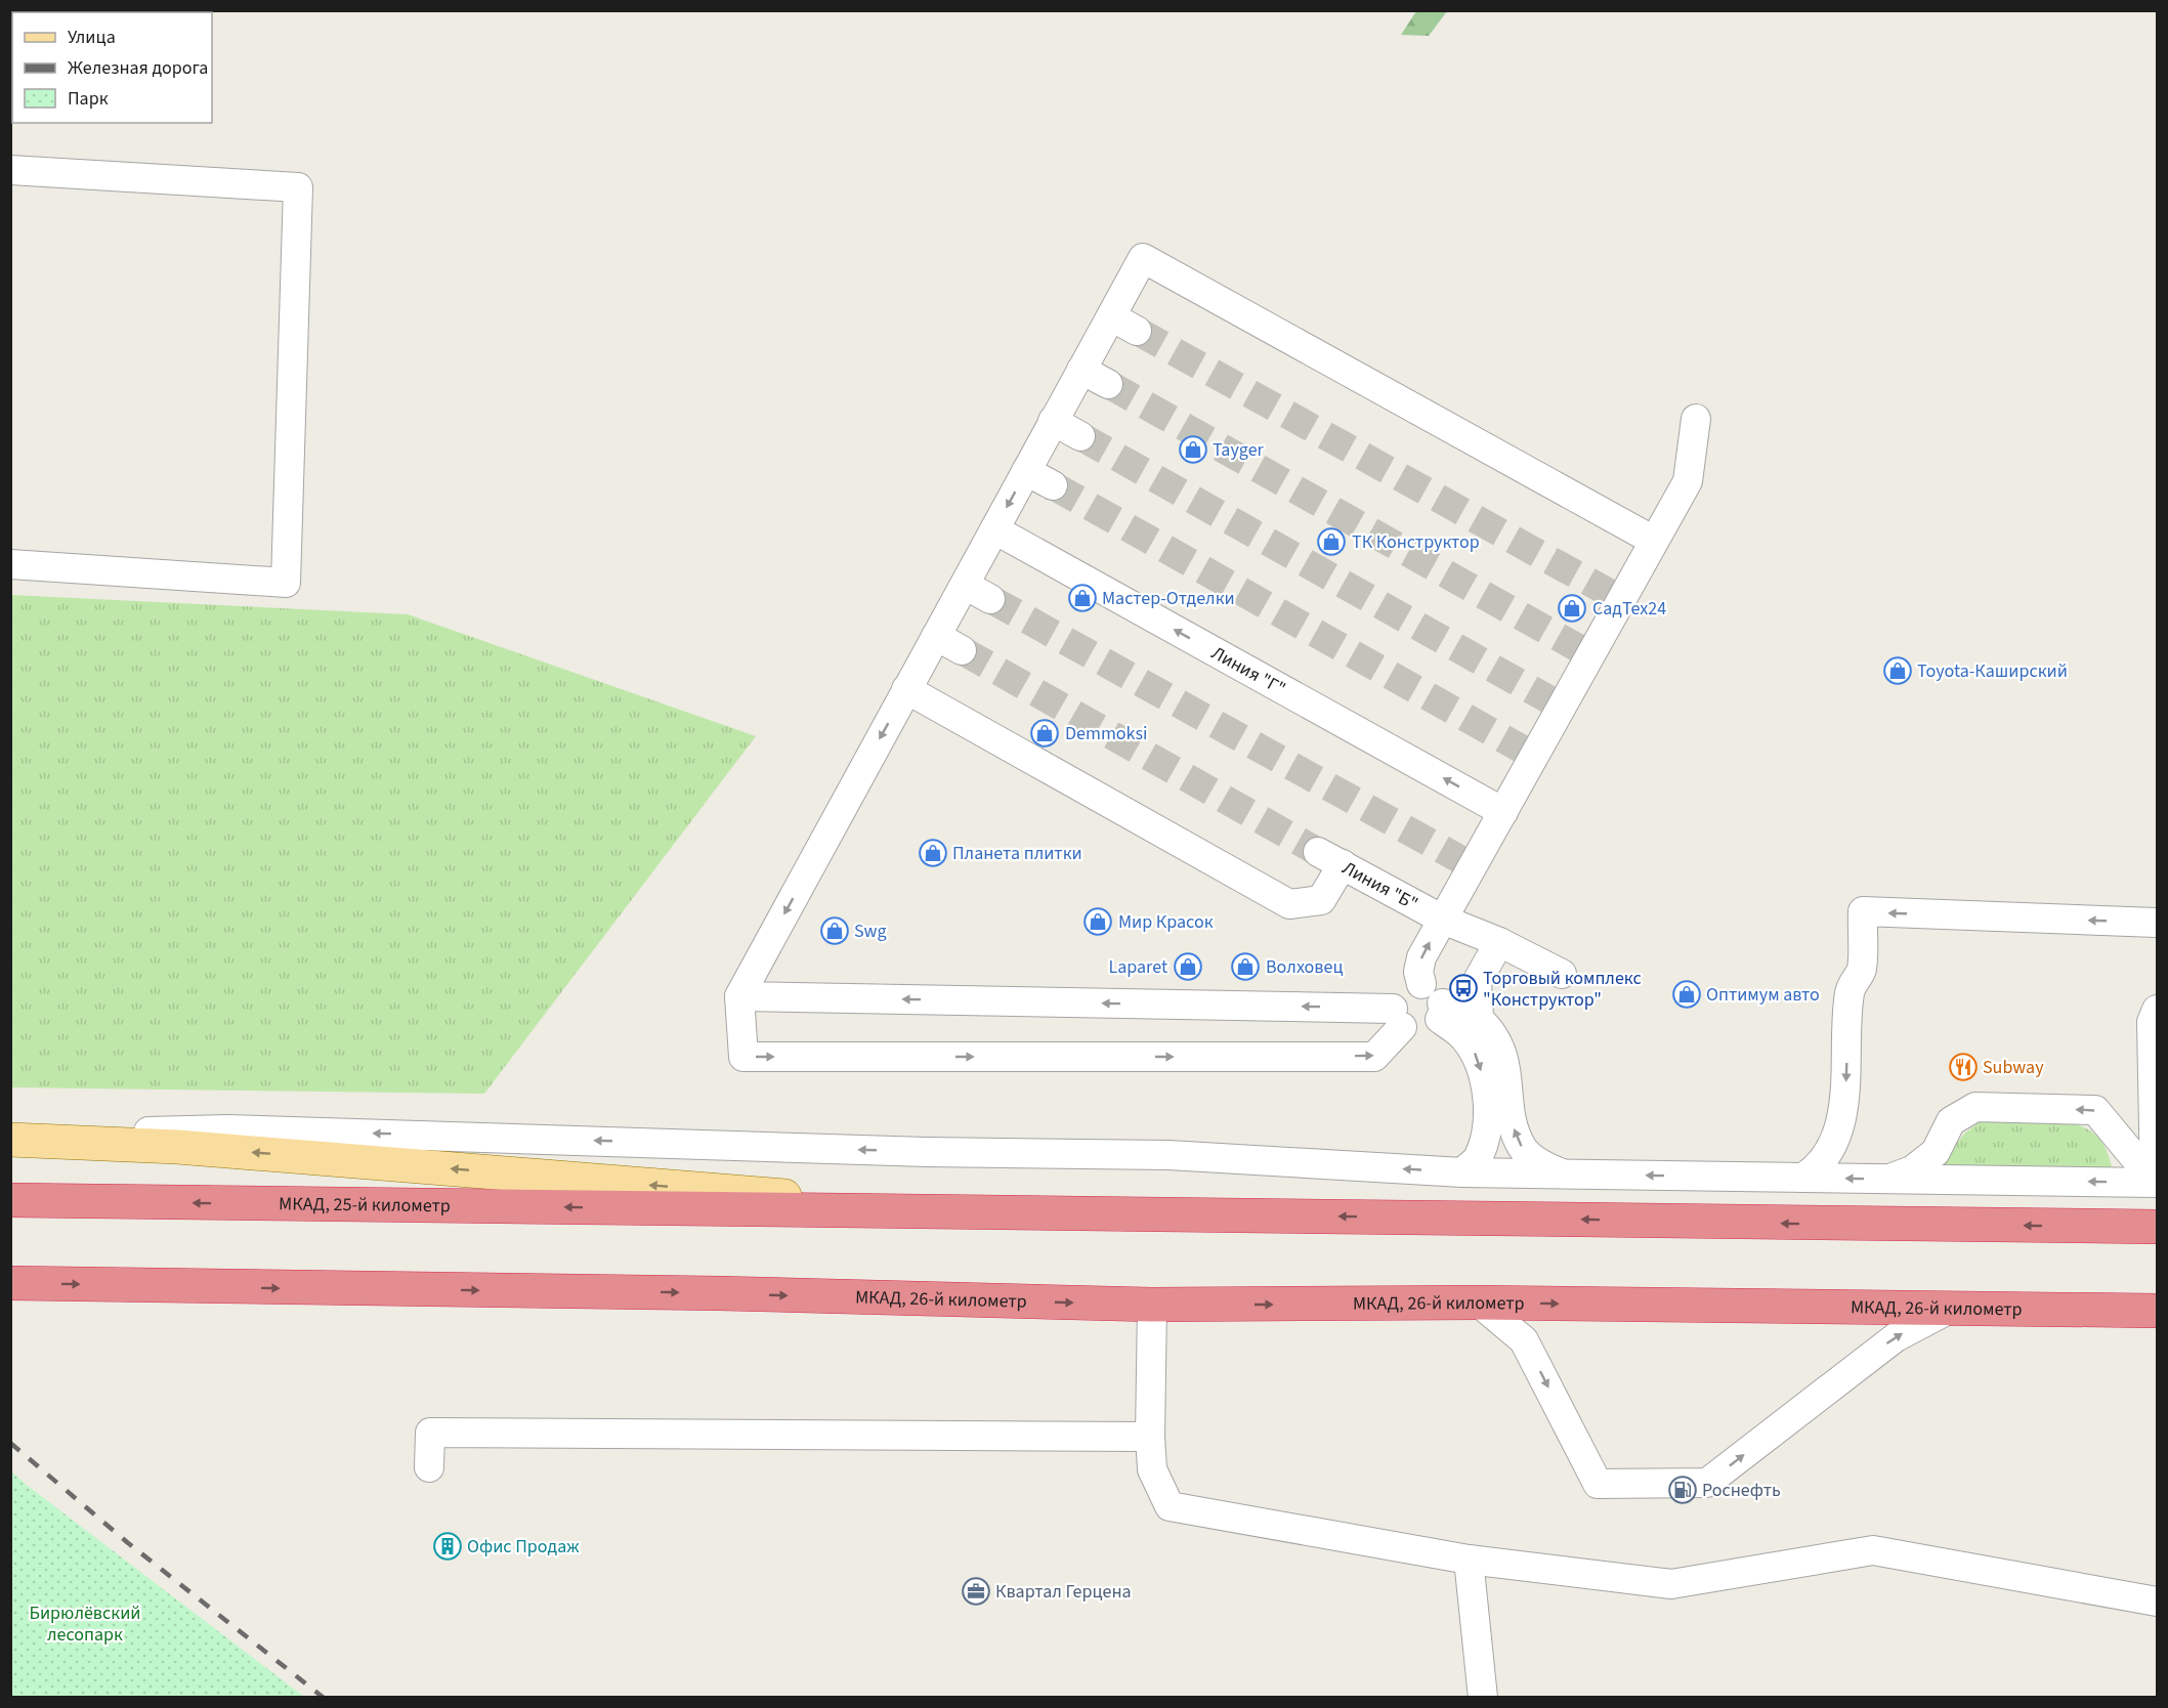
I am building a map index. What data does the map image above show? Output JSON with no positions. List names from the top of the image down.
{
  "streets": {
    "highway": ["МКАД, 25-й километр", "МКАД, 26-й километр"],
    "street": ["Линия \"Г\"", "Линия \"Б\""]
  },
  "one_way": ["МКАД, 25-й километр"],
  "parks": ["Бирюлёвский лесопарк"],
  "places": {
    "shop": [
      "Tayger",
      "ТК Конструктор",
      "Мастер-Отделки",
      "СадТех24",
      "Toyota-Каширский",
      "Demmoksi",
      "Планета плитки",
      "Мир Красок",
      "Swg",
      "Laparet",
      "Волховец",
      "Оптимум авто"
    ],
    "bus stop": ["Торговый комплекс \"Конструктор\""],
    "restaurant": ["Subway"],
    "fuel station": ["Роснефть"],
    "building": ["Офис Продаж"],
    "office": ["Квартал Герцена"]
  },
  "legend": ["Улица", "Железная дорога", "Парк"]
}
